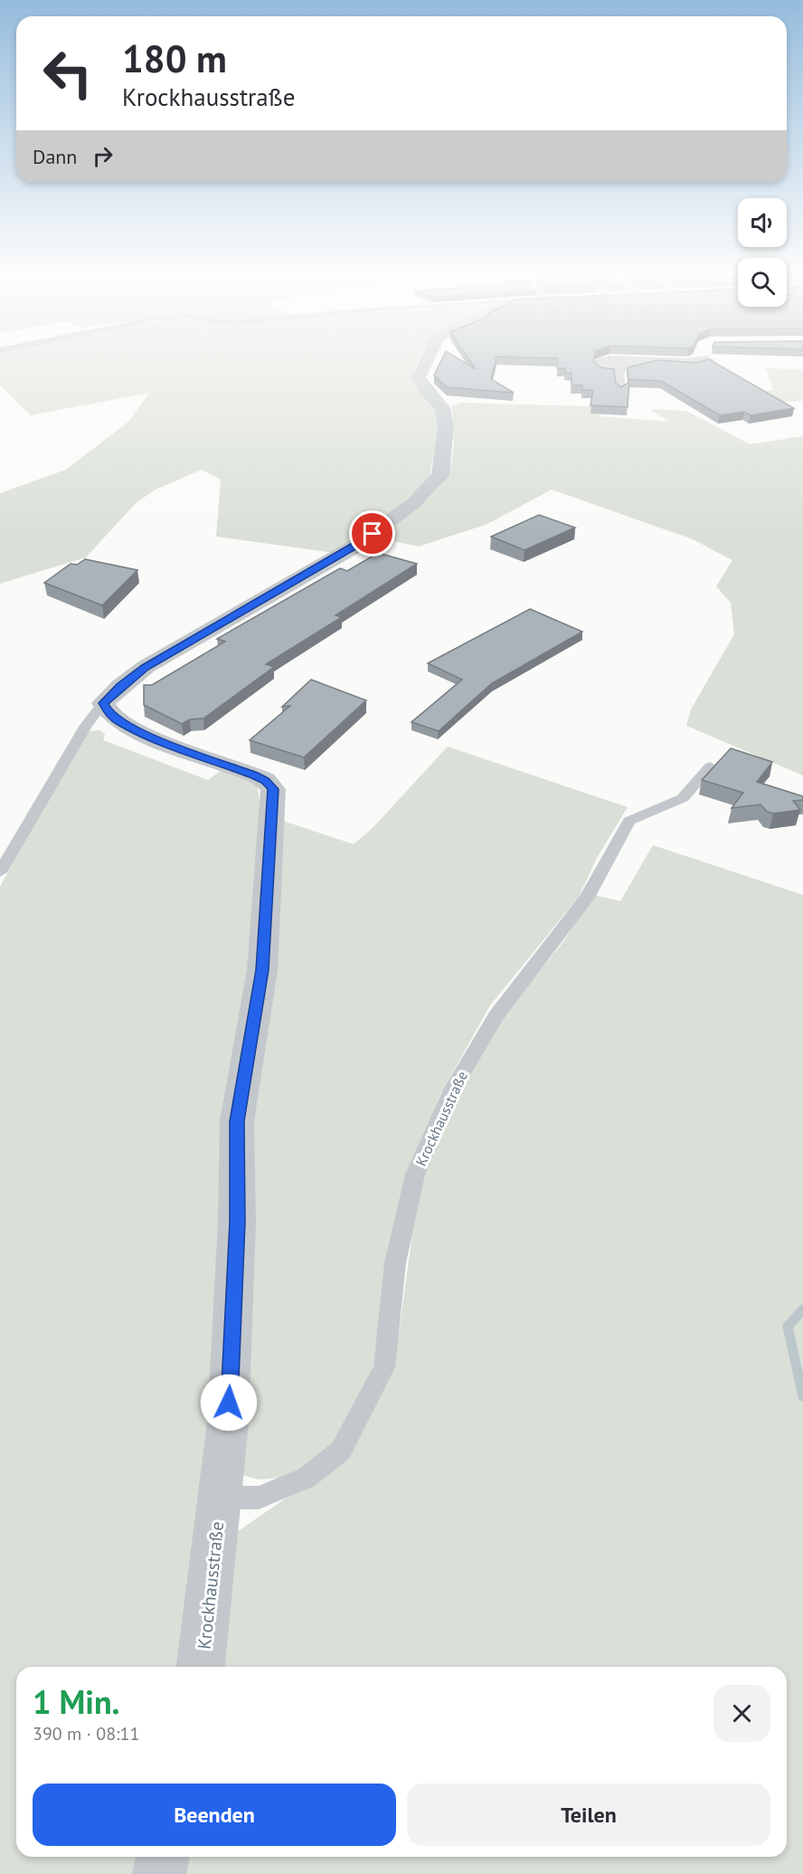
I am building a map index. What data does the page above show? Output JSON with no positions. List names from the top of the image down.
{
  "streets": {
    "street": ["Krockhausstraße"]
  },
  "page": {
    "turn": ["180 m", "Krockhausstraße"],
    "then": "Dann",
    "heading": ["1 Min.", "390 m · 08:11"],
    "buttons": ["Beenden", "Teilen"]
  }
}
